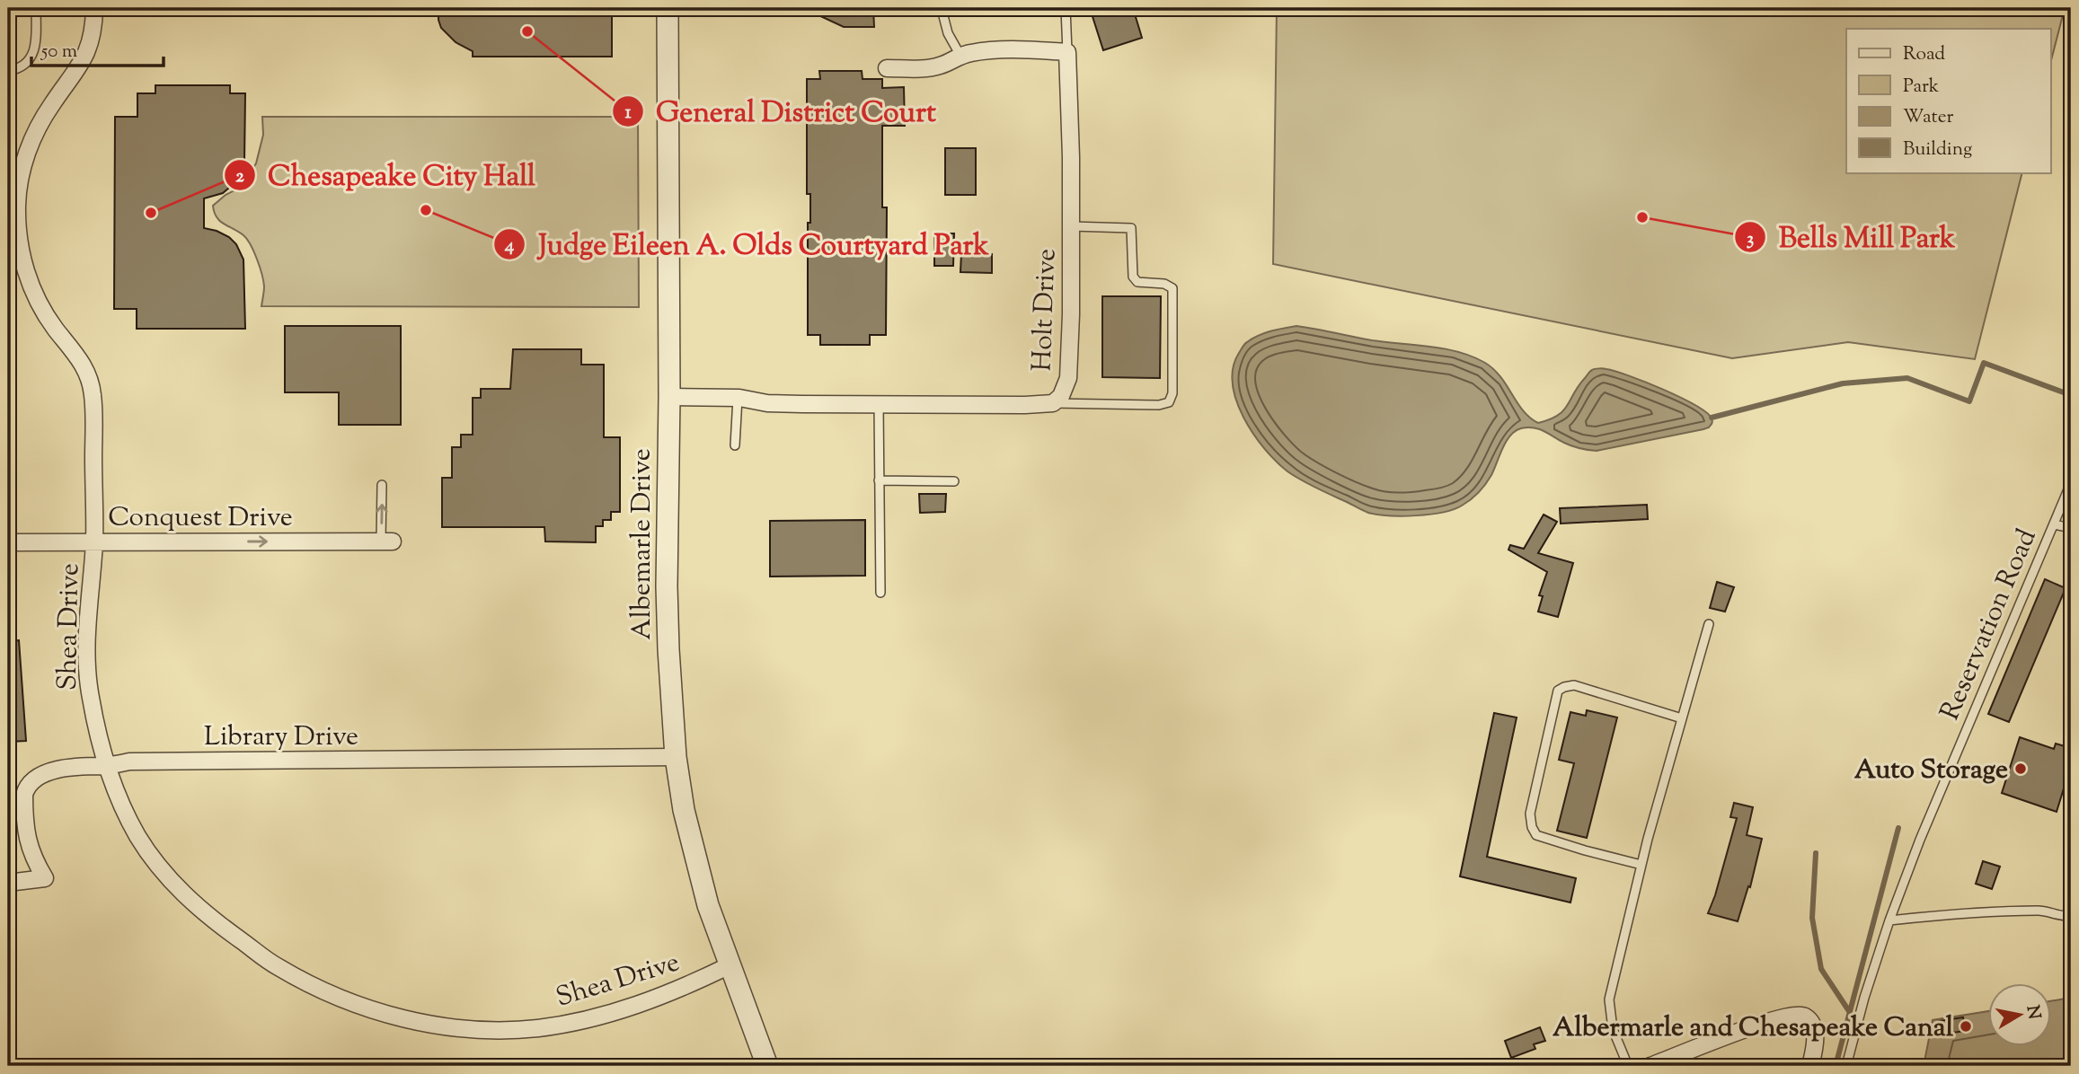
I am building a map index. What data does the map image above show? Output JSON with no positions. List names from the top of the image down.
{
  "streets": {
    "street": [
      "Holt Drive",
      "Conquest Drive",
      "Albemarle Drive",
      "Shea Drive",
      "Library Drive"
    ],
    "lane": ["Reservation Road"]
  },
  "crossings": [
    ["Holt Drive", "Albemarle Drive"],
    ["Conquest Drive", "Shea Drive"],
    ["Albemarle Drive", "Shea Drive"],
    ["Albemarle Drive", "Library Drive"],
    ["Shea Drive", "Library Drive"]
  ],
  "one_way": ["Conquest Drive"],
  "places": [
    "General District Court",
    "Judge Eileen A. Olds Courtyard Park",
    "Chesapeake City Hall",
    "Bells Mill Park",
    "Auto Storage",
    "Albermarle and Chesapeake Canal"
  ],
  "legend": [
    "Road",
    "Park",
    "Water",
    "Building"
  ],
  "scale_bar": "50 m",
  "north": "right"
}
